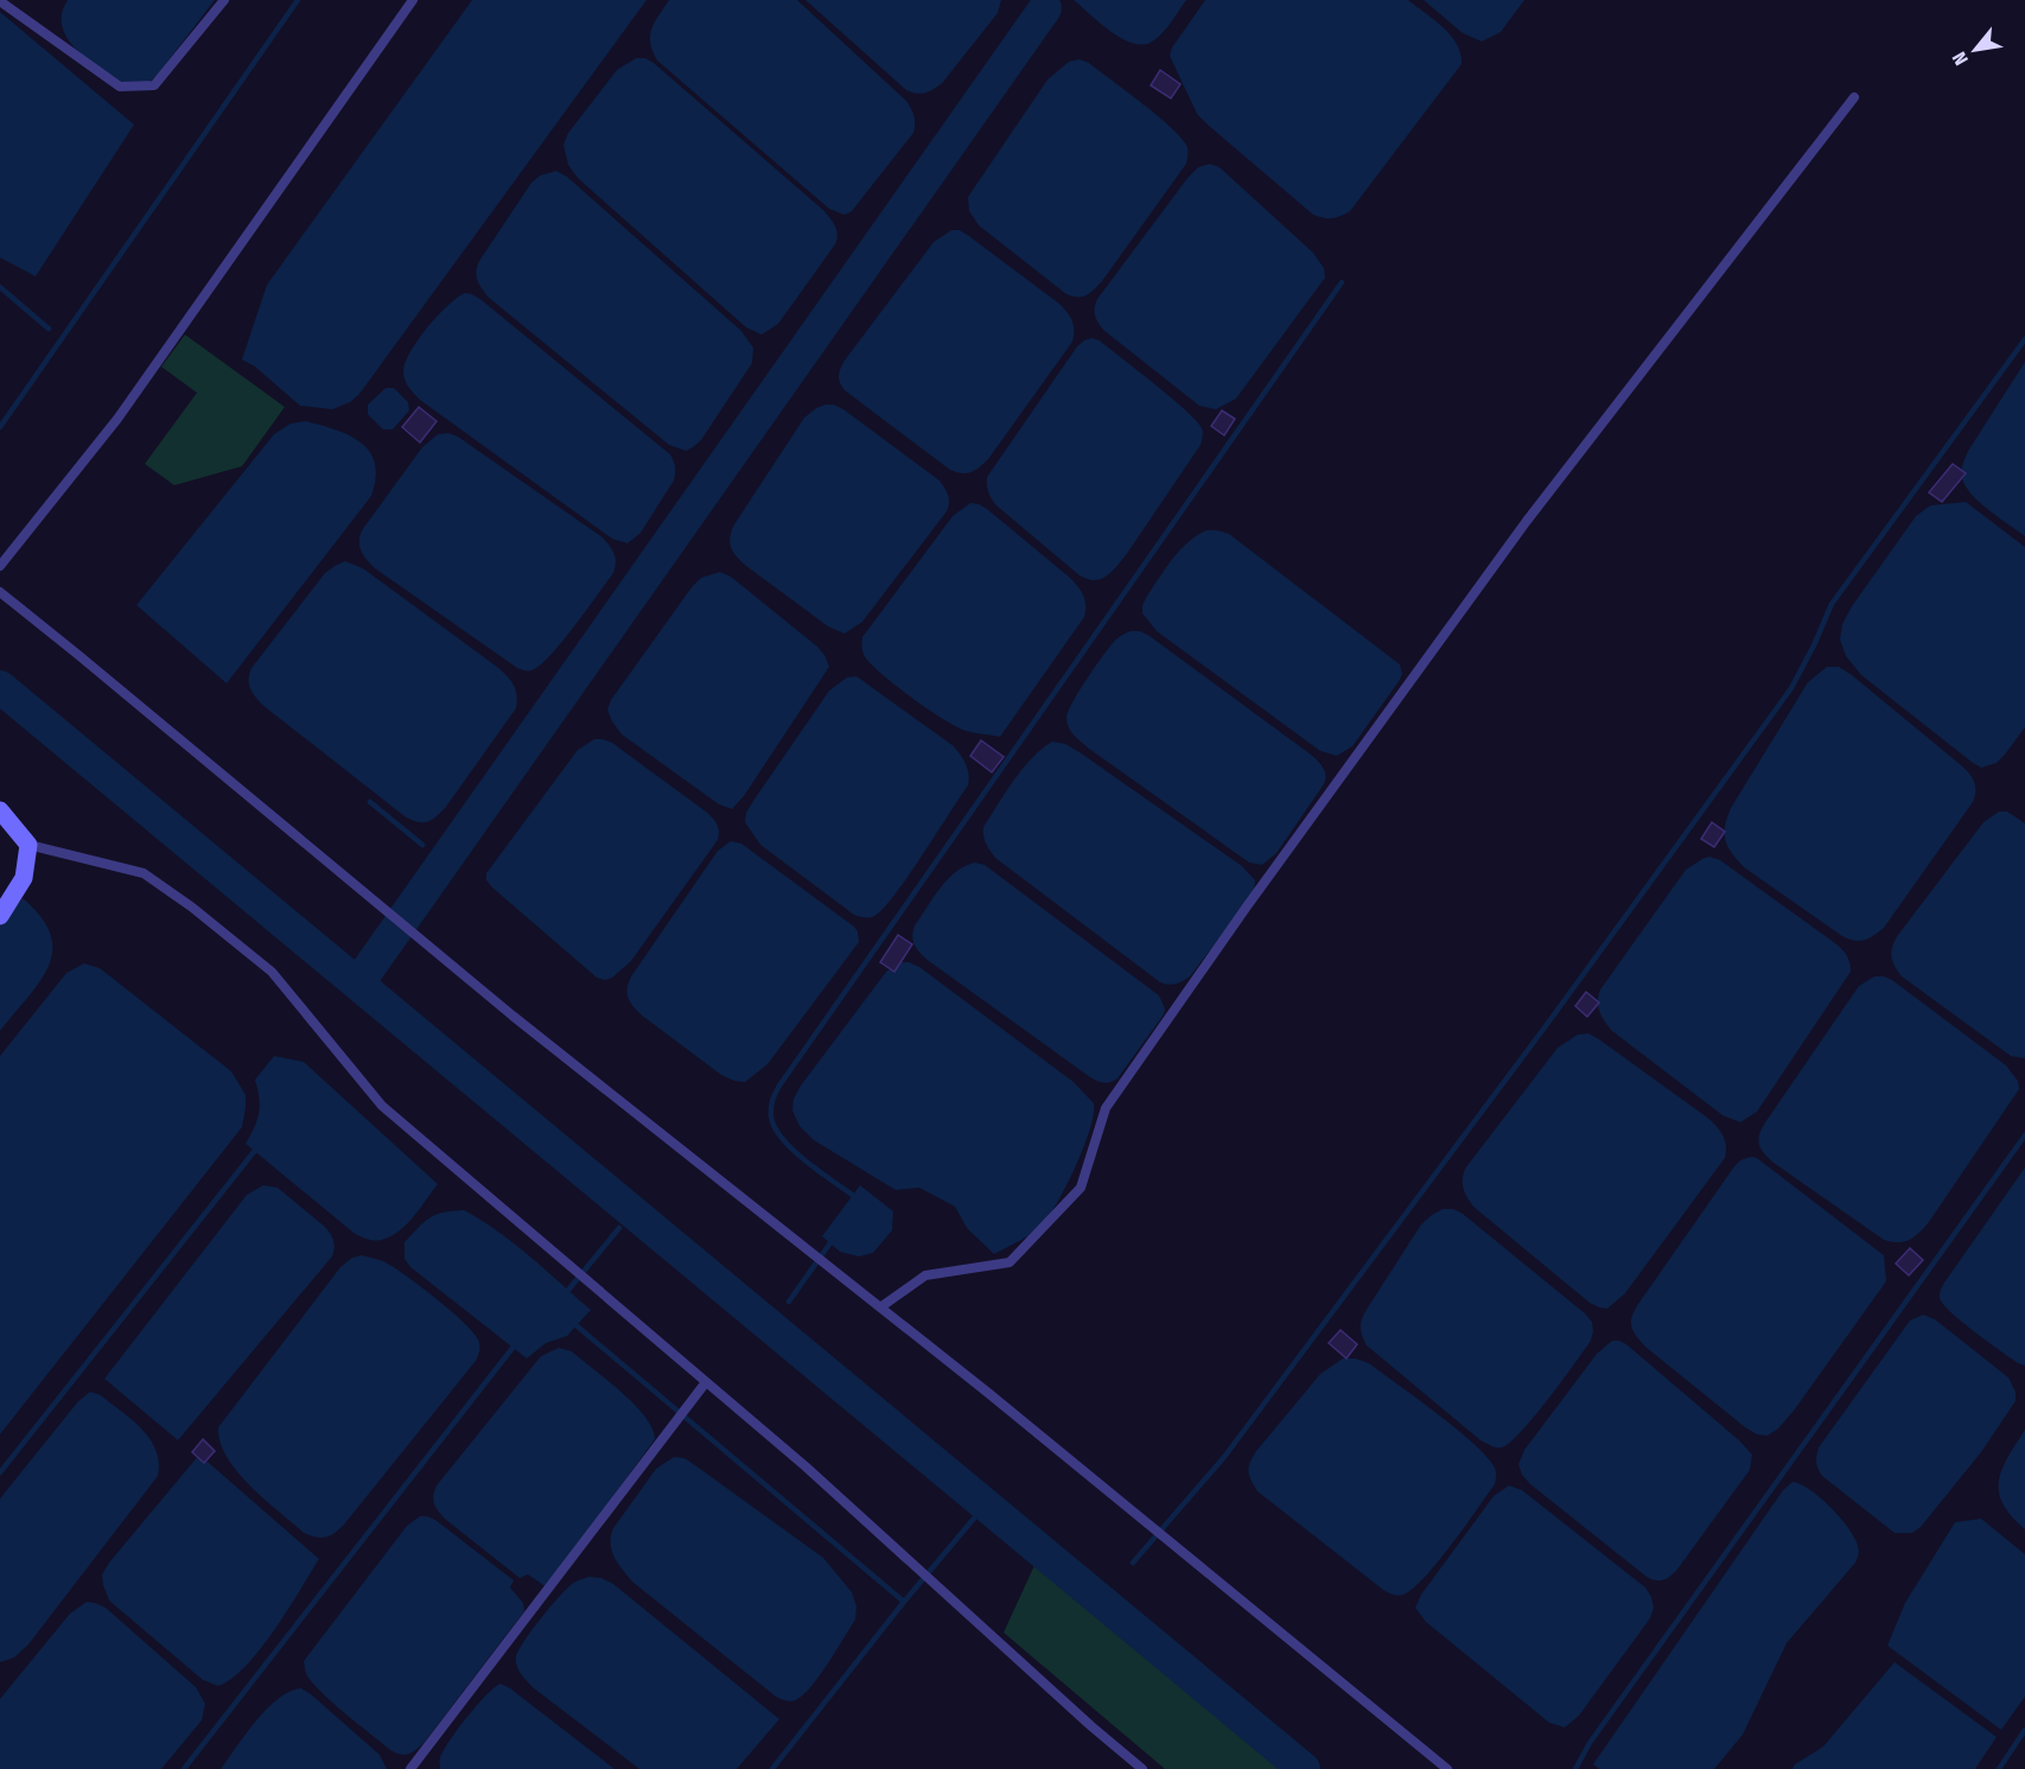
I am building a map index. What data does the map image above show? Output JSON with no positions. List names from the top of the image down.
{
  "north": "bottom left"
}
